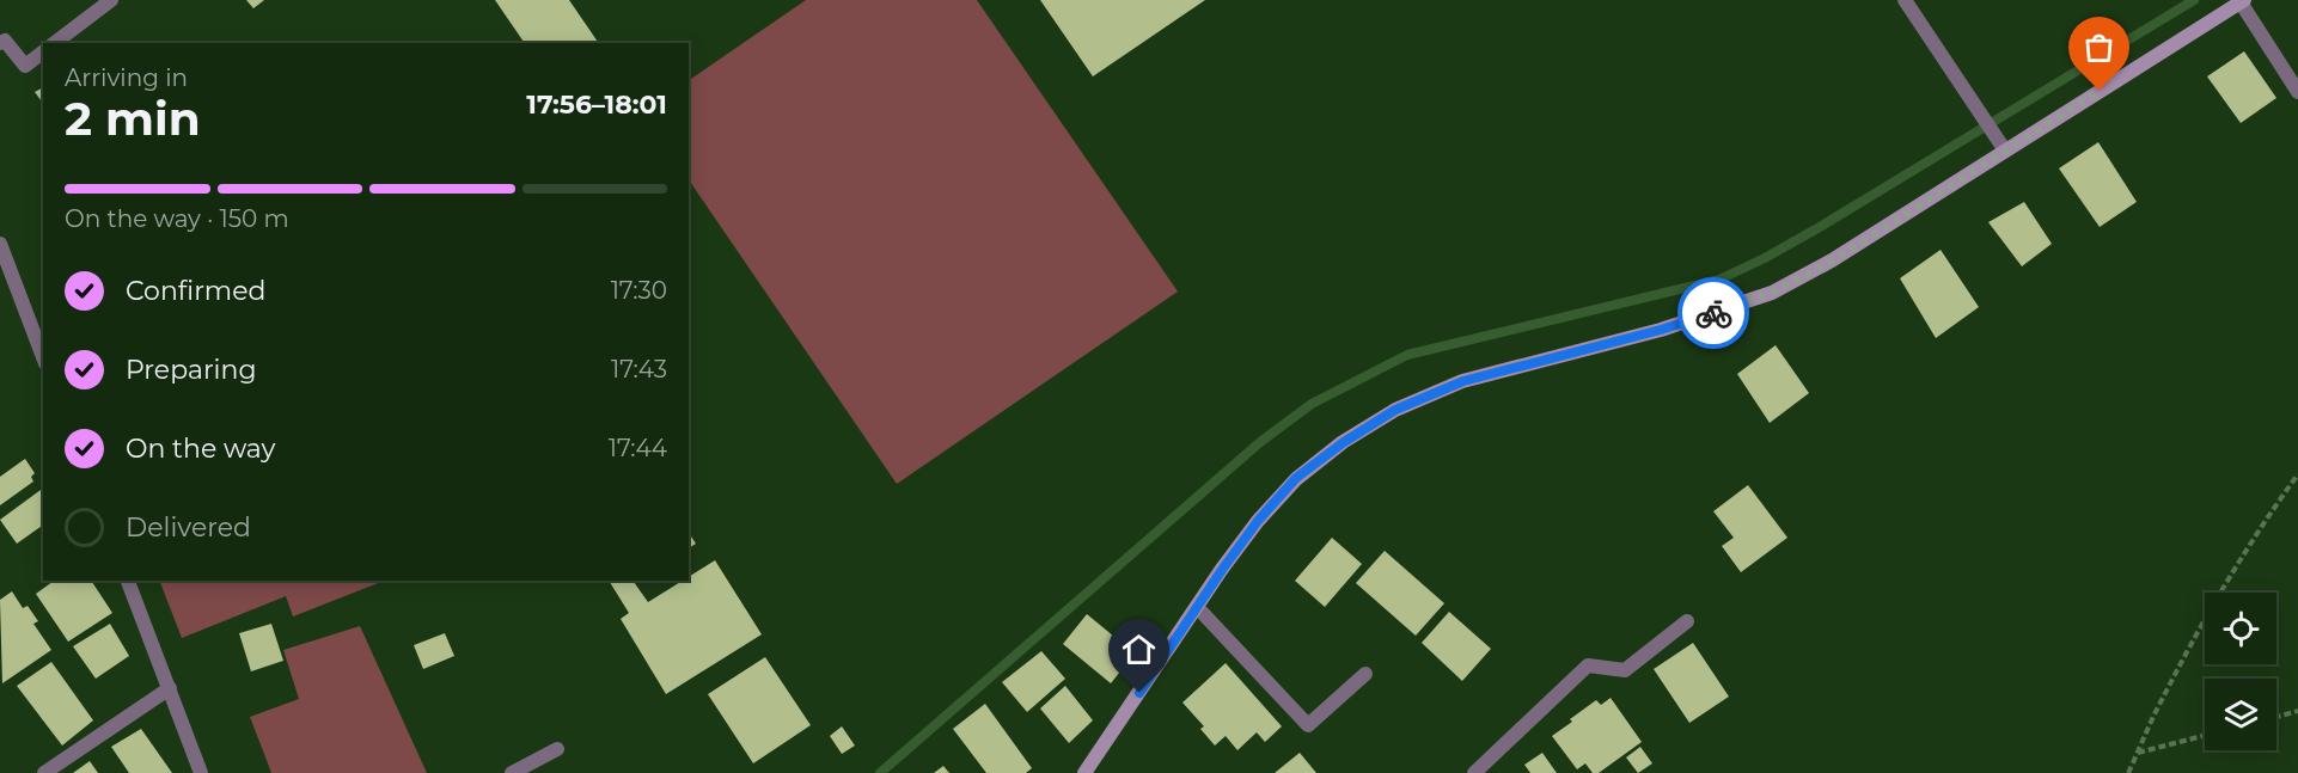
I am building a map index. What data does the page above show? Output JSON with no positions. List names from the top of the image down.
{
  "page": {
    "heading": ["2 min", "Arriving in", "17:56–18:01"],
    "bar": "On the way · 150 m",
    "list": [
      ["Confirmed", "17:30"],
      ["Preparing", "17:43"],
      ["On the way", "17:44"],
      "Delivered"
    ]
  }
}
